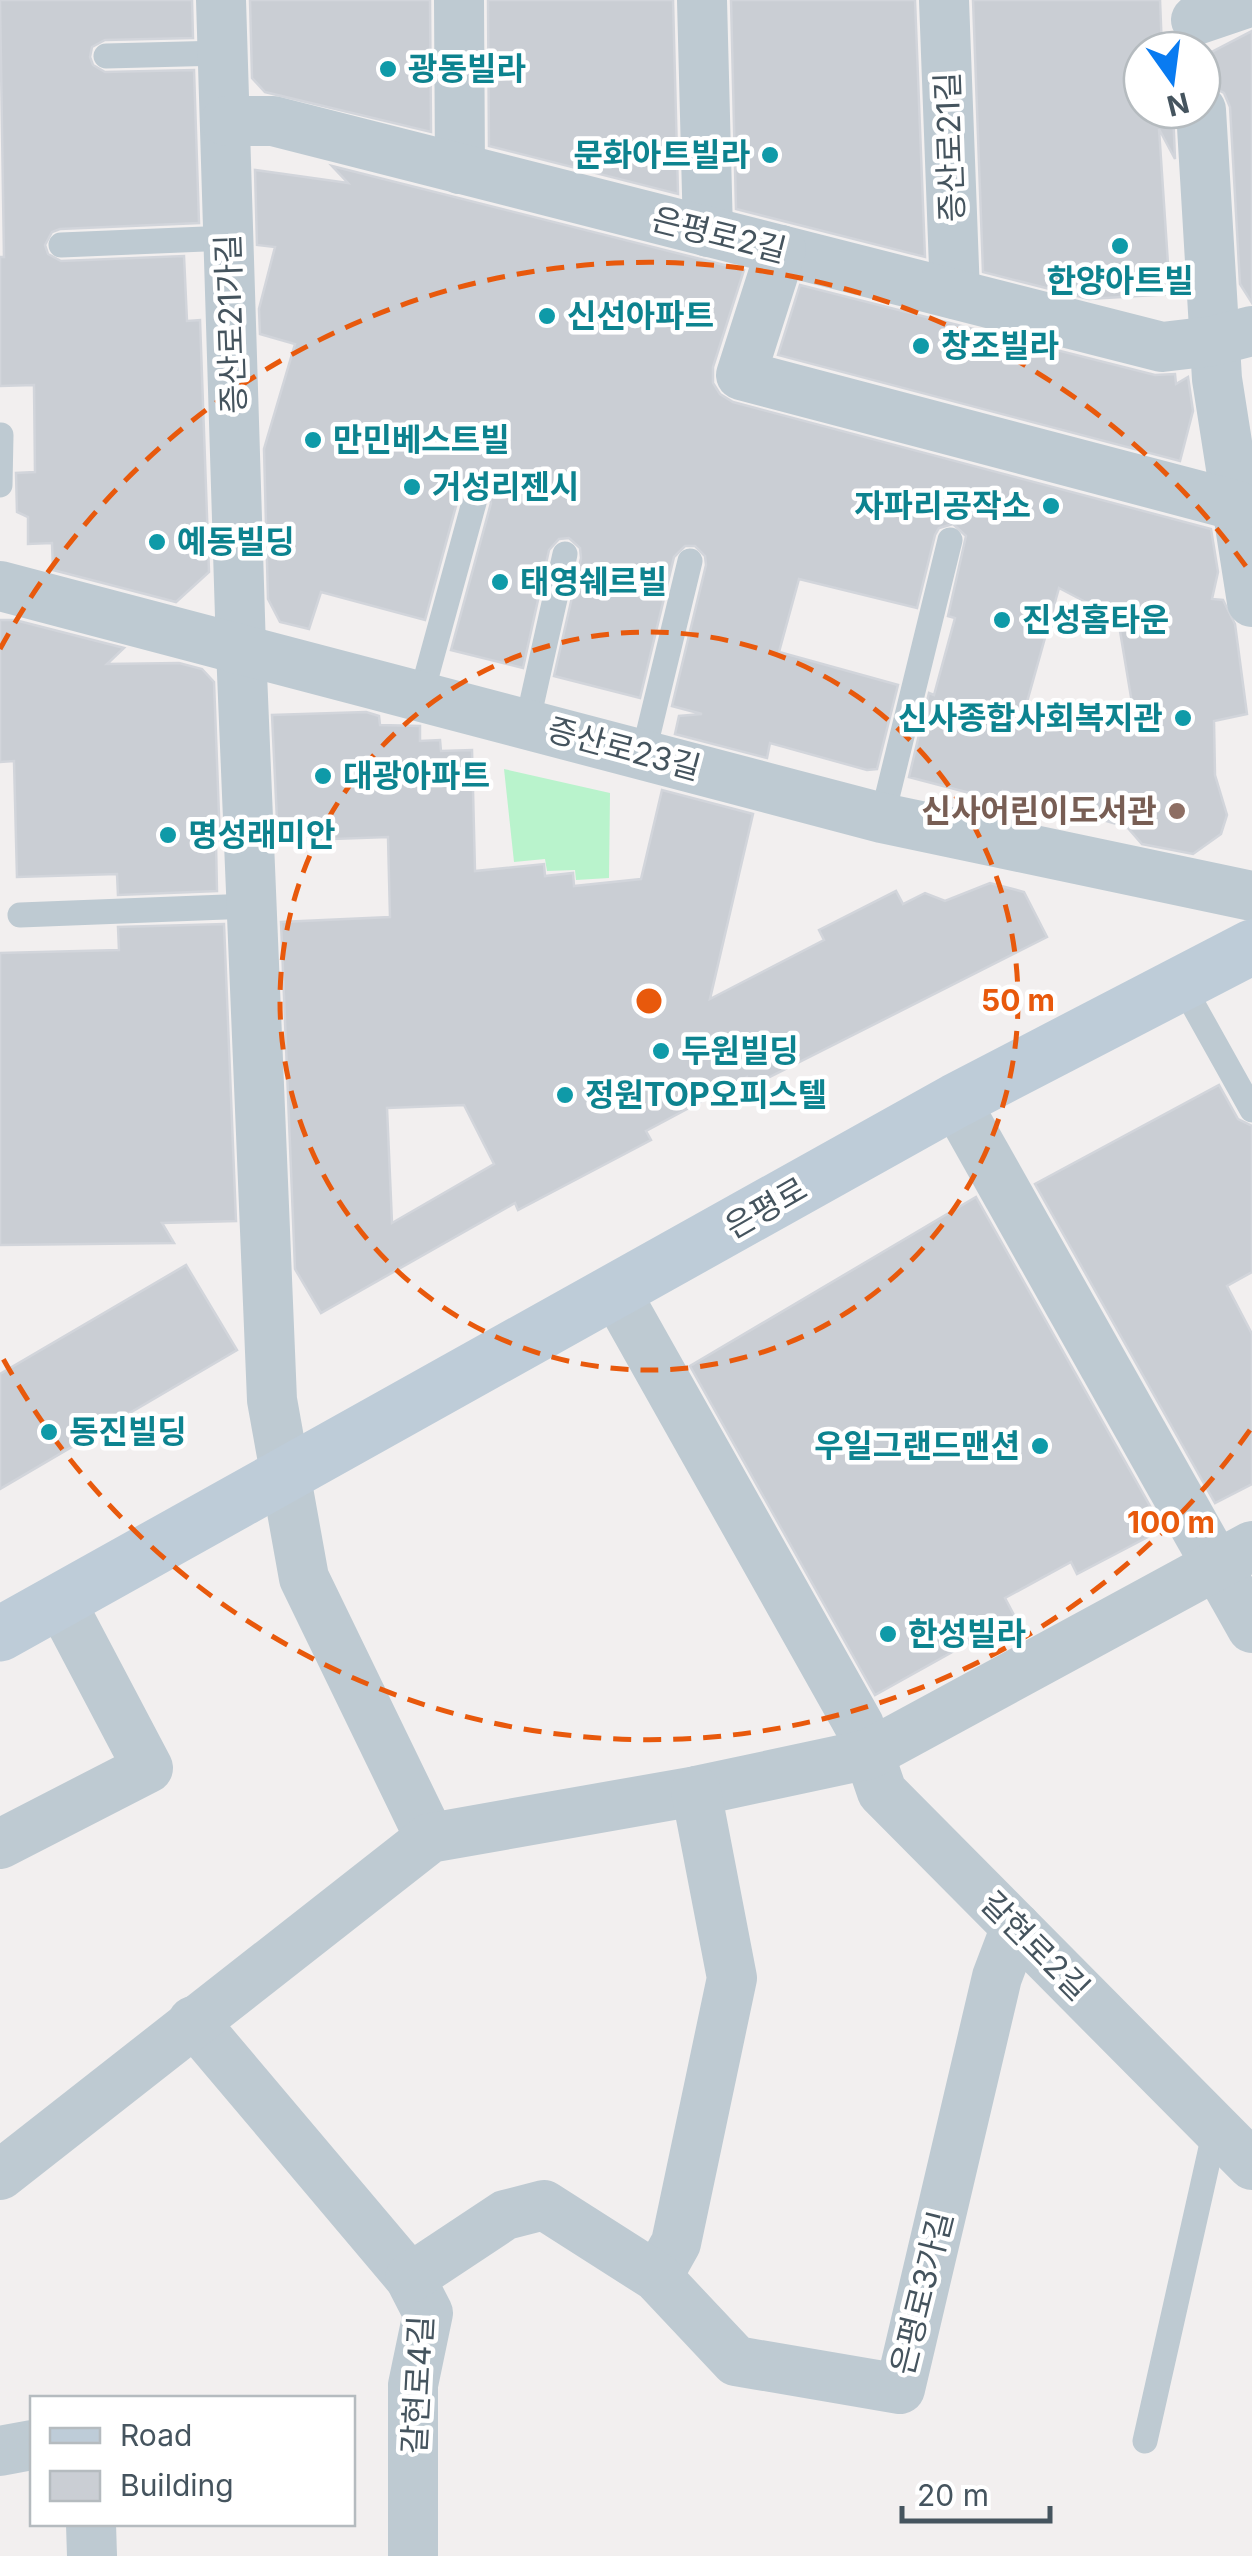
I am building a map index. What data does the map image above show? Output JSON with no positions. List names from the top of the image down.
{
  "streets": {
    "main road": ["은평로"],
    "street": [
      "증산로21길",
      "은평로2길",
      "증산로21가길",
      "증산로23길",
      "갈현로2길",
      "은평로3가길",
      "갈현로4길"
    ]
  },
  "crossings": [
    ["증산로21길", "은평로2길"],
    ["은평로2길", "증산로21가길"],
    ["증산로21가길", "증산로23길"],
    ["은평로", "갈현로2길"],
    ["갈현로2길", "은평로3가길"],
    ["은평로3가길", "갈현로4길"]
  ],
  "places": [
    "광동빌라",
    "문화아트빌라",
    "한양아트빌",
    "신선아파트",
    "창조빌라",
    "만민베스트빌",
    "거성리젠시",
    "자파리공작소",
    "예동빌딩",
    "태영쉐르빌",
    "진성홈타운",
    "신사종합사회복지관",
    "대광아파트",
    "신사어린이도서관",
    "명성래미안",
    "두원빌딩",
    "정원TOP오피스텔",
    "동진빌딩",
    "우일그랜드맨션",
    "한성빌라"
  ],
  "legend": ["Road", "Building"],
  "scale_bar": "20 m",
  "north": "bottom",
  "rings": ["50 m", "100 m"]
}
